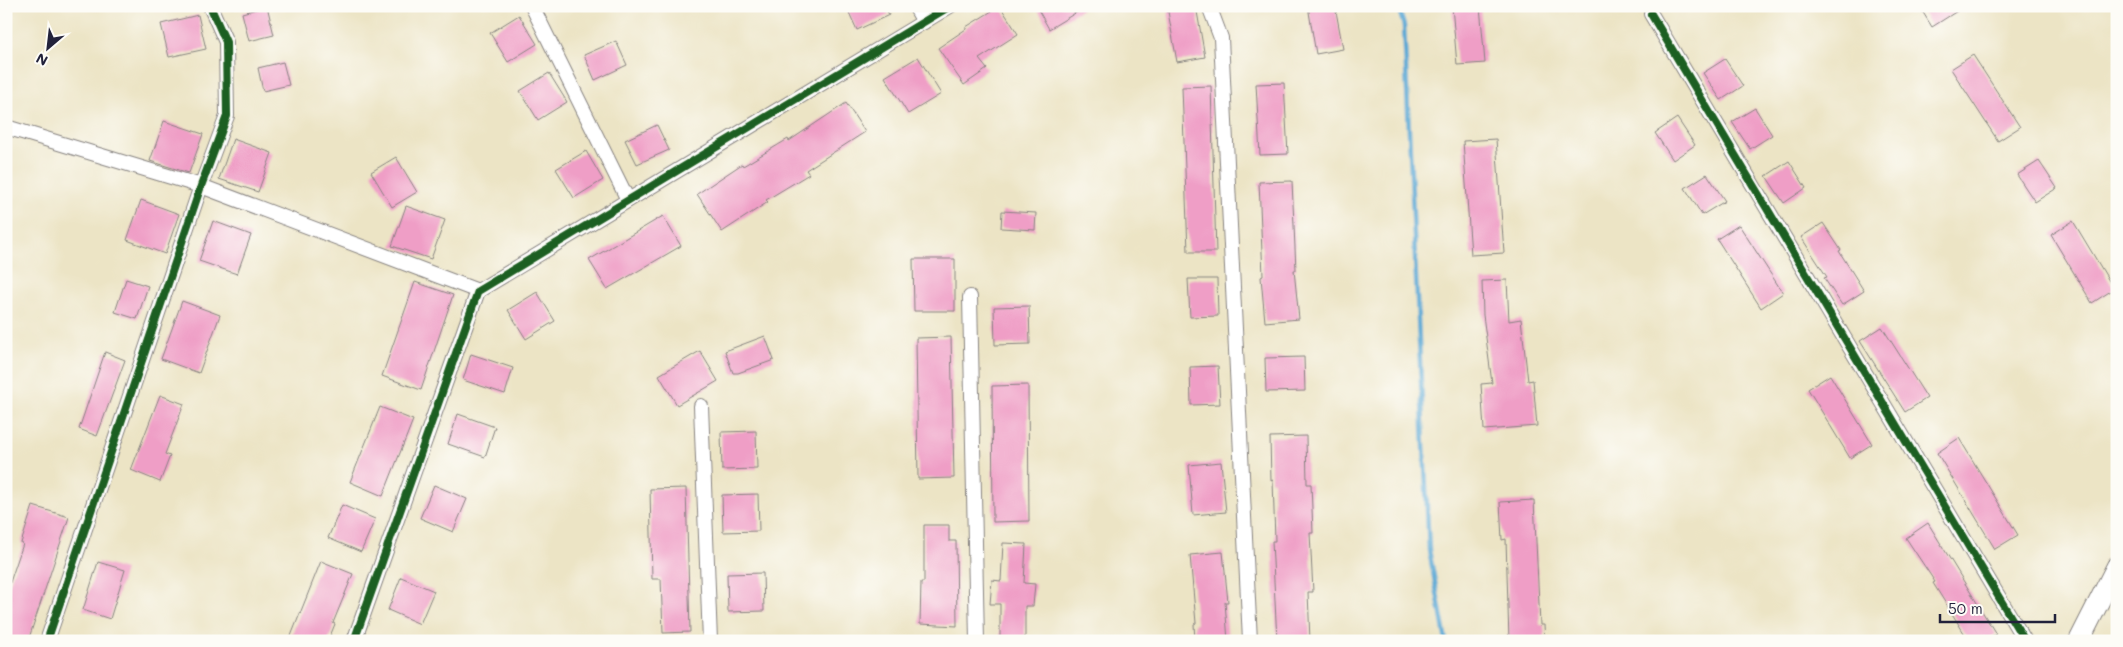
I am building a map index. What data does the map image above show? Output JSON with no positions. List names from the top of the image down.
{
  "scale_bar": "50 m",
  "north": "bottom left"
}
